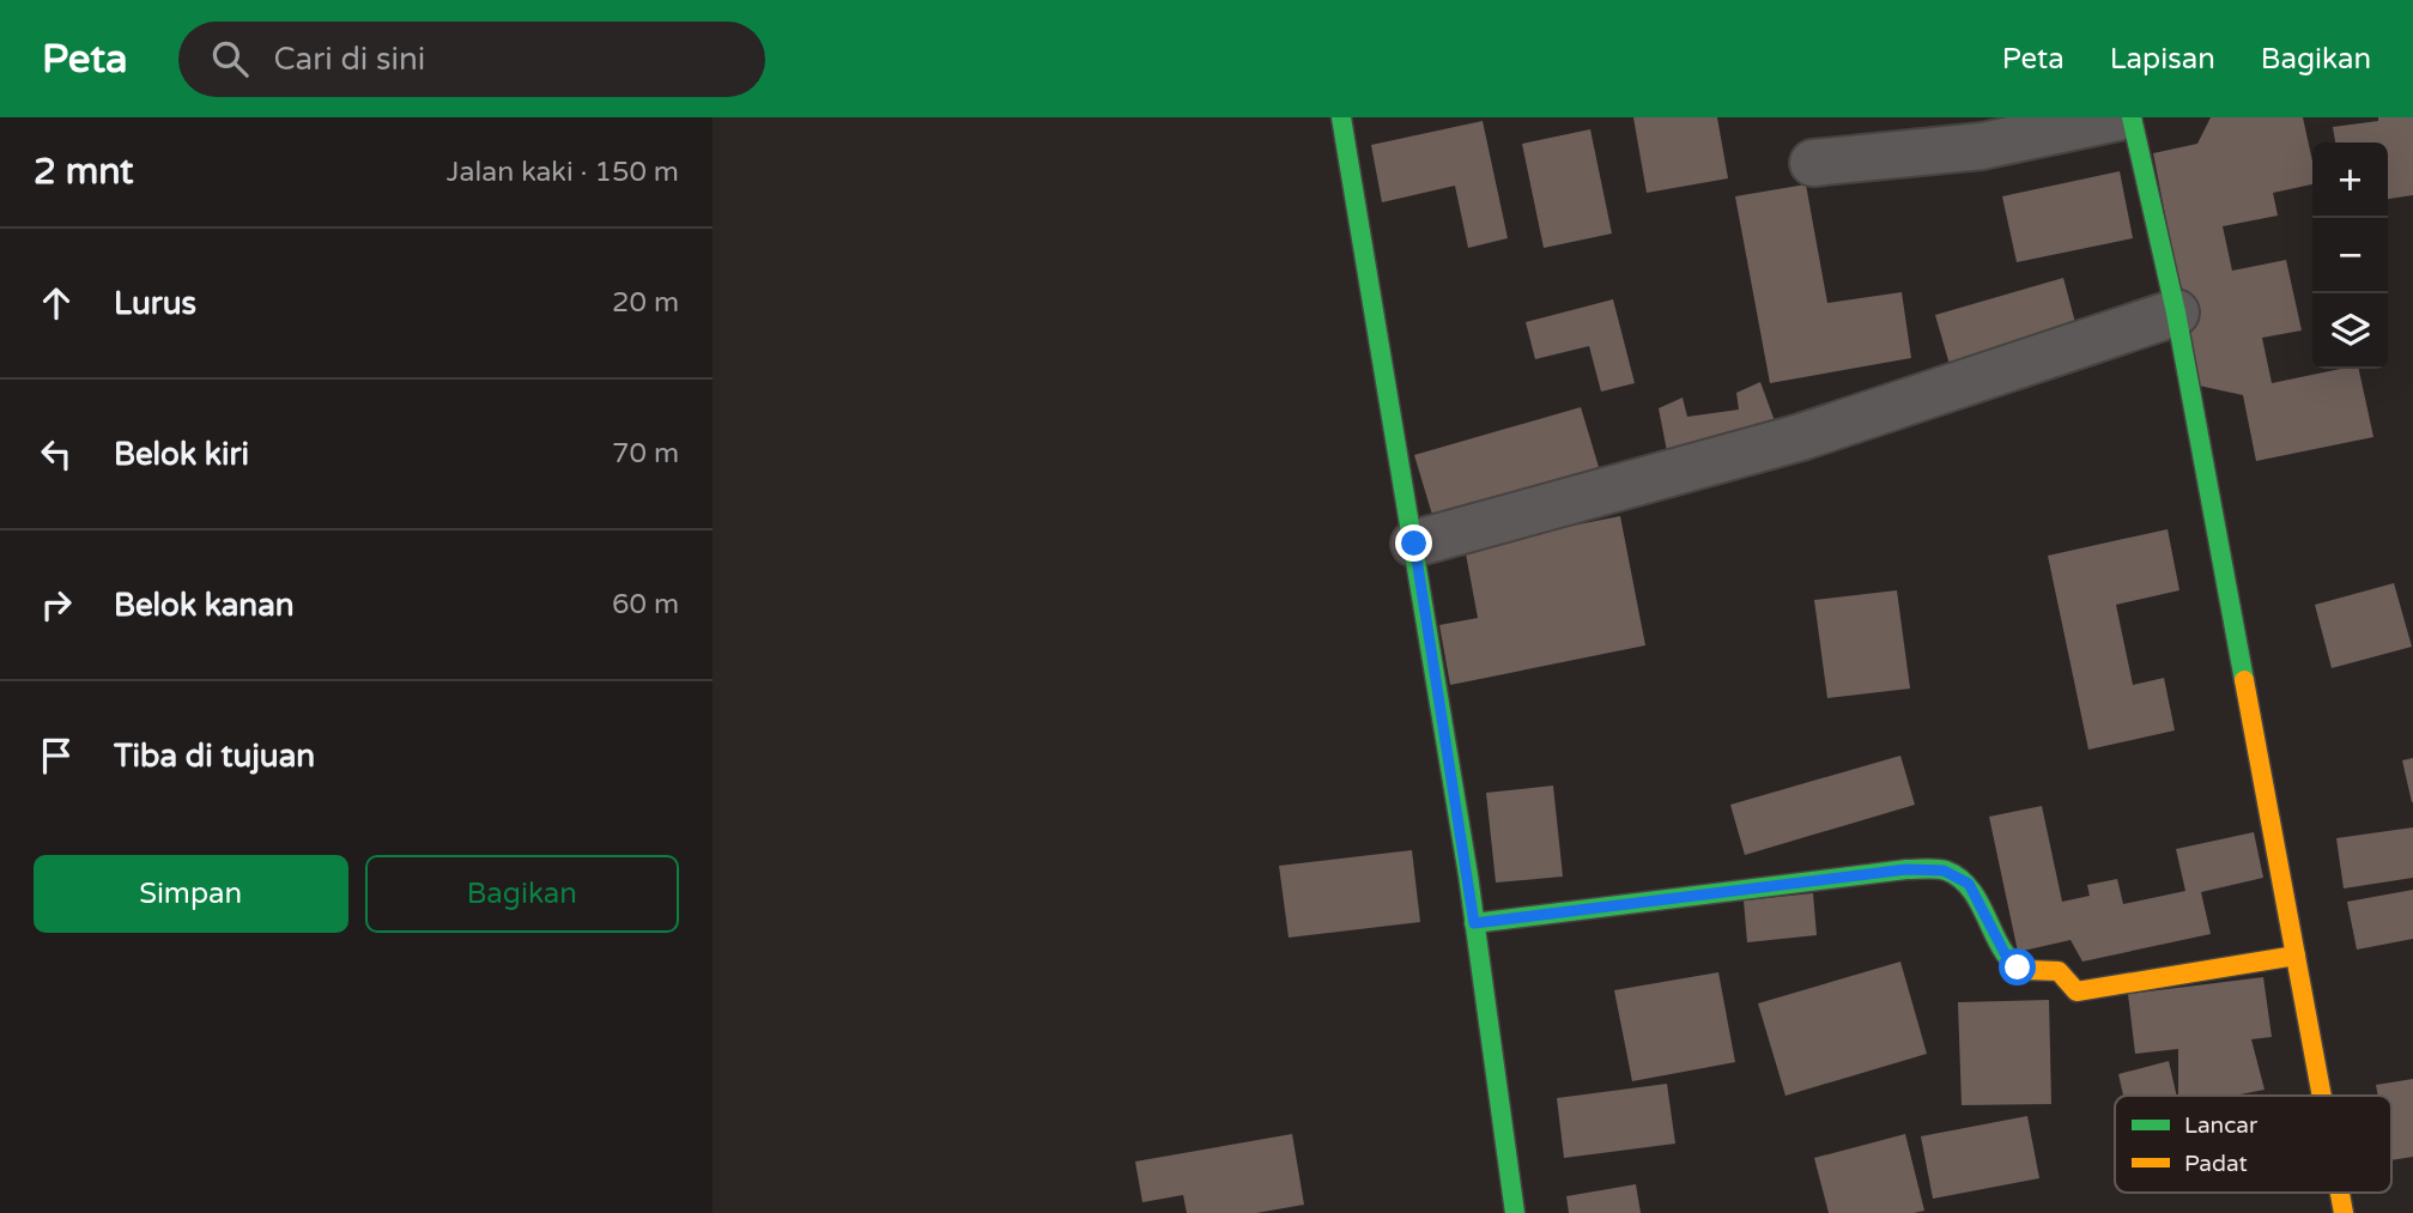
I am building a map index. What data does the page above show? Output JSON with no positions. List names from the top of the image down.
{
  "legend": ["Lancar", "Padat"],
  "page": {
    "header": "Peta",
    "search": "Cari di sini",
    "nav": ["Peta", "Lapisan", "Bagikan"],
    "heading": ["2 mnt", "Jalan kaki · 150 m"],
    "map_buttons": ["+", "−"],
    "list": [
      ["Lurus", "20 m"],
      ["Belok kiri", "70 m"],
      ["Belok kanan", "60 m"],
      "Tiba di tujuan"
    ],
    "buttons": ["Simpan", "Bagikan"]
  }
}
